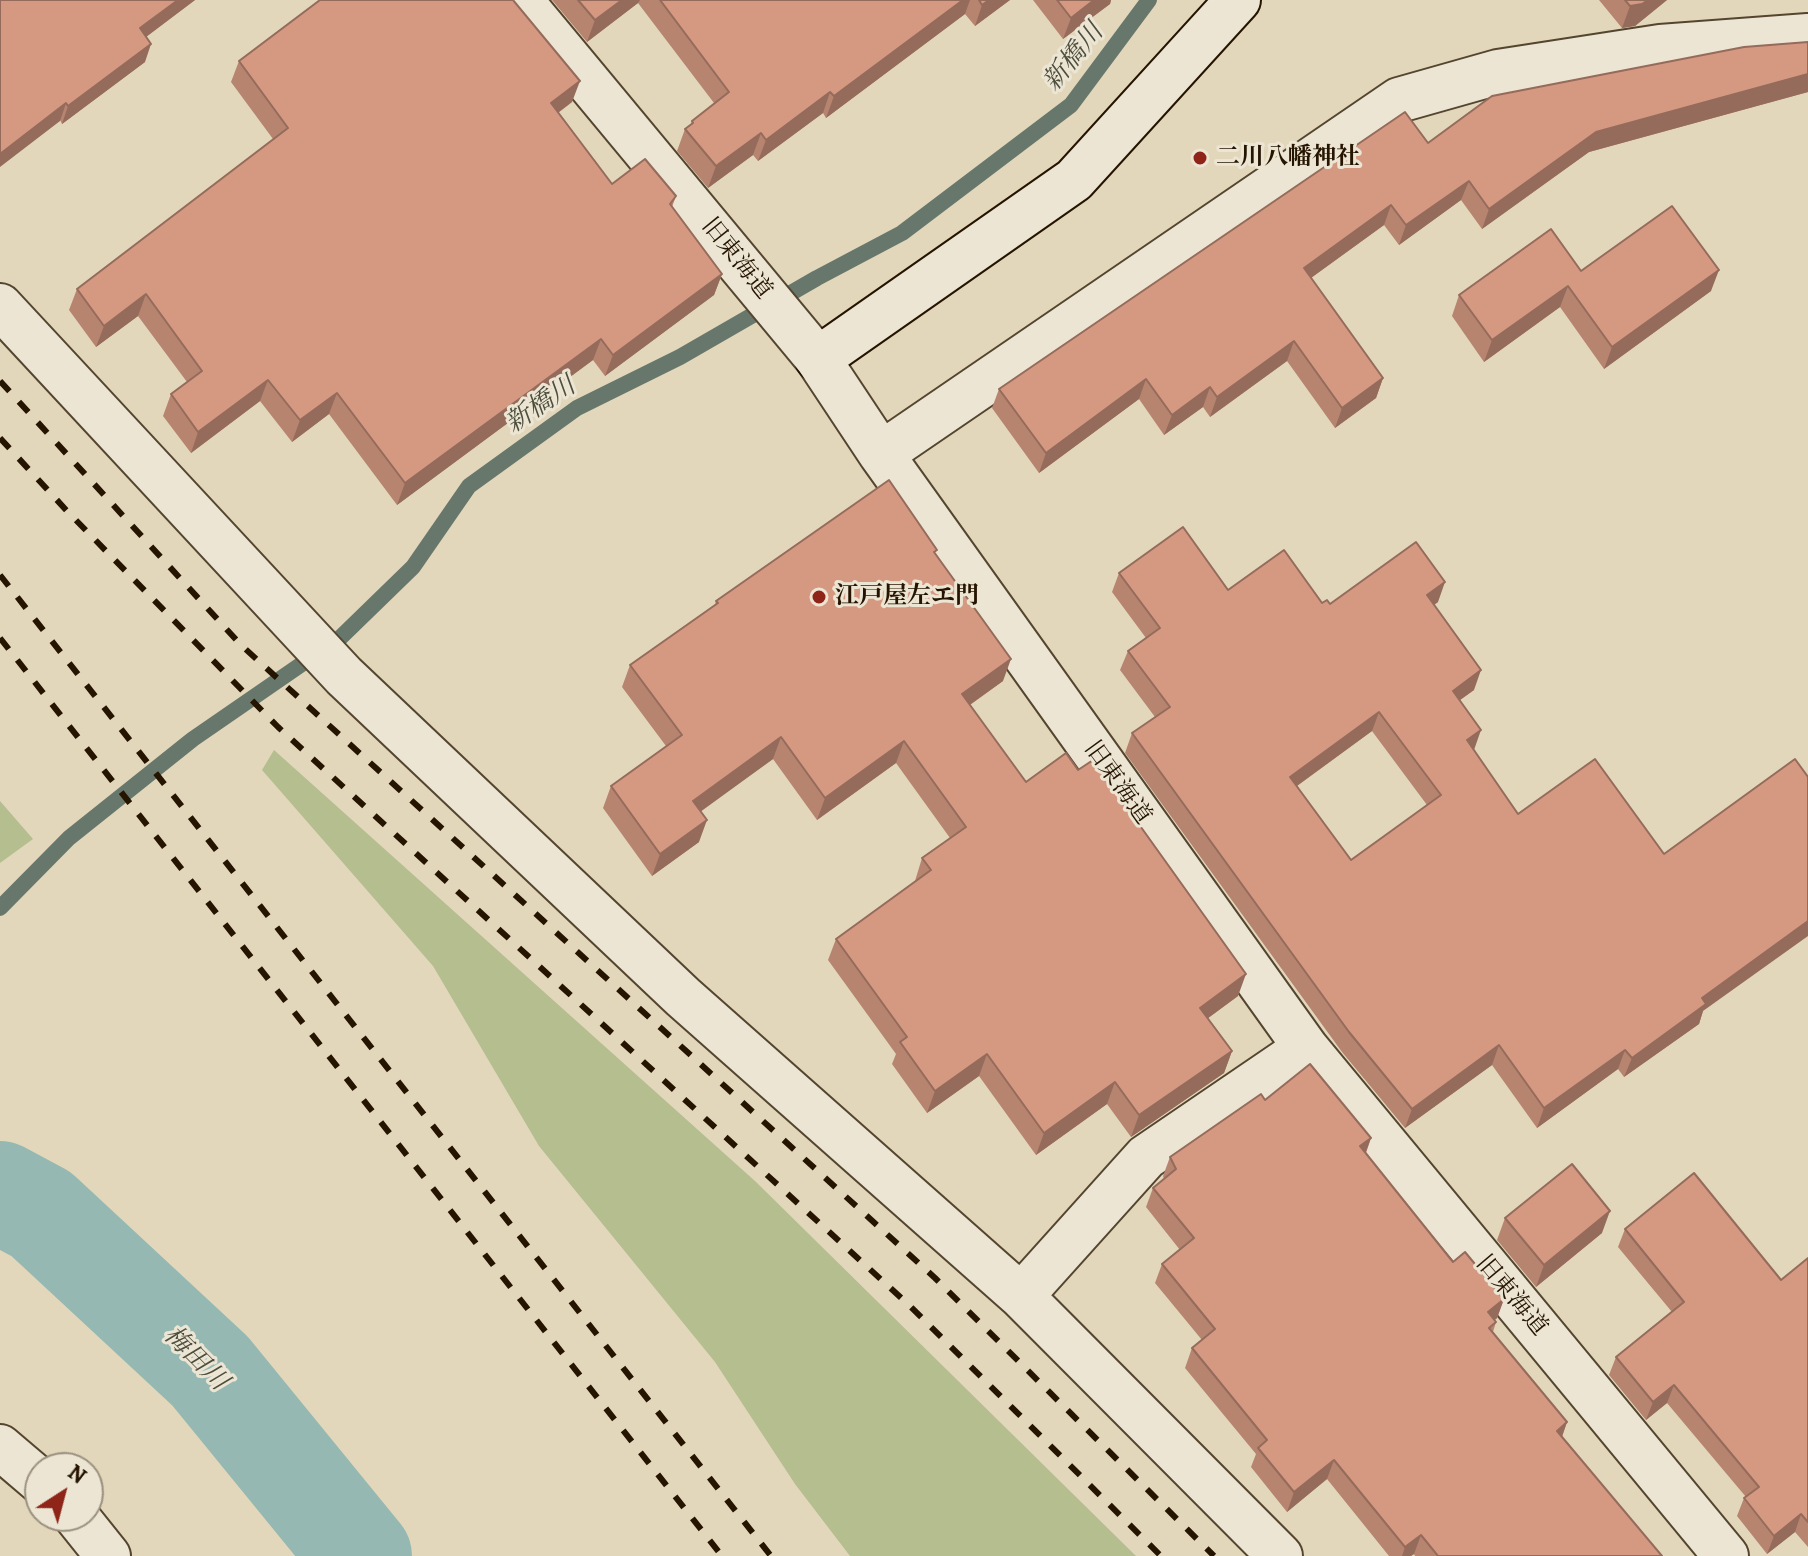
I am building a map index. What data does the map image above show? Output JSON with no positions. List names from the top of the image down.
{
  "streets": {
    "street": ["旧東海道"]
  },
  "water": ["新橋川", "梅田川"],
  "places": ["二川八幡神社", "江戸屋左エ門"],
  "north": "top right"
}
